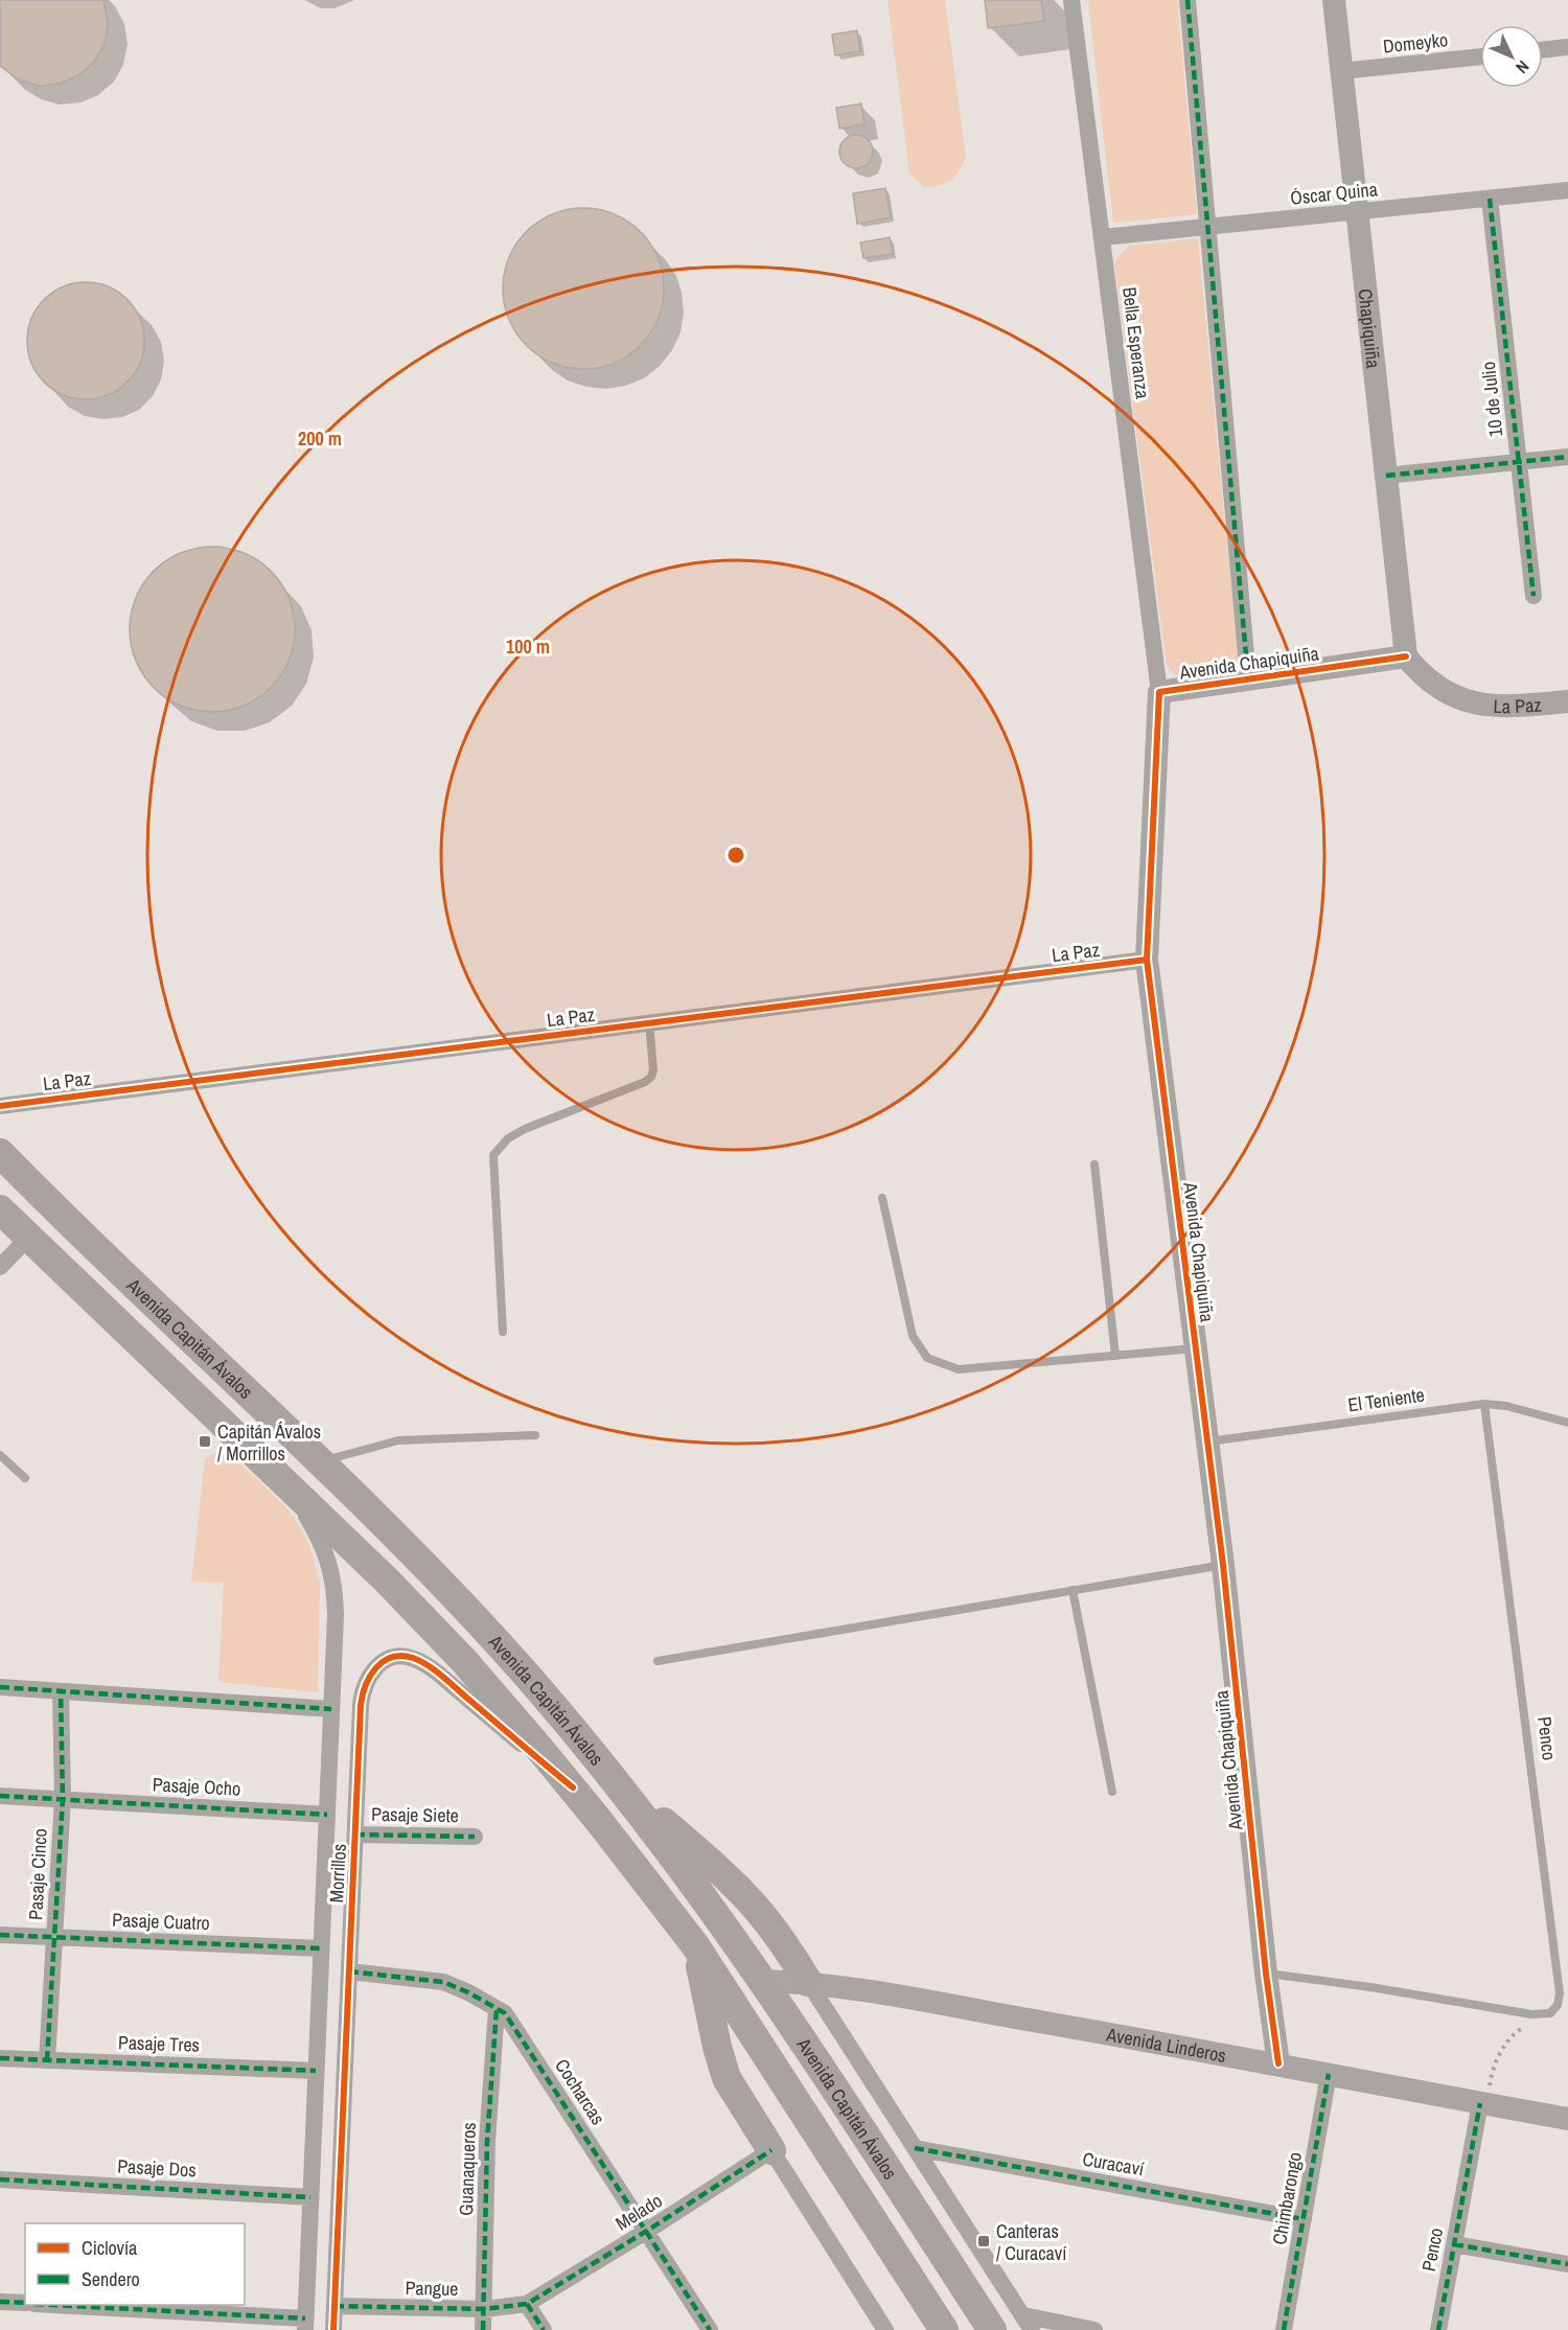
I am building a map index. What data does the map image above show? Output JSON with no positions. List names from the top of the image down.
{
  "streets": {
    "highway": ["Avenida Capitán Ávalos"],
    "street": [
      "Domeyko",
      "Óscar Quina",
      "Chapiquiña",
      "Bella Esperanza",
      "10 de Julio",
      "Avenida Chapiquiña",
      "La Paz",
      "Penco",
      "Pasaje Ocho",
      "Pasaje Siete",
      "Morrillos",
      "Pasaje Cinco",
      "Pasaje Cuatro",
      "Pasaje Tres",
      "Avenida Linderos",
      "Cocharcas",
      "Curacaví",
      "Pasaje Dos",
      "Guanaqueros",
      "Chimbarongo",
      "Melado",
      "Pangue"
    ],
    "lane": ["El Teniente"]
  },
  "crossings": [
    ["Domeyko", "Chapiquiña"],
    ["Óscar Quina", "Chapiquiña"],
    ["Óscar Quina", "Bella Esperanza"],
    ["Óscar Quina", "10 de Julio"],
    ["Chapiquiña", "Avenida Chapiquiña"],
    ["Chapiquiña", "La Paz"],
    ["Bella Esperanza", "Avenida Chapiquiña"],
    ["Avenida Chapiquiña", "La Paz"],
    ["Avenida Chapiquiña", "El Teniente"],
    ["Avenida Chapiquiña", "Avenida Linderos"],
    ["Avenida Capitán Ávalos", "Morrillos"],
    ["Avenida Capitán Ávalos", "Avenida Linderos"],
    ["Avenida Capitán Ávalos", "Curacaví"],
    ["El Teniente", "Penco"],
    ["Penco", "Avenida Linderos"],
    ["Pasaje Ocho", "Morrillos"],
    ["Pasaje Ocho", "Pasaje Cinco"],
    ["Pasaje Siete", "Morrillos"],
    ["Morrillos", "Pasaje Cuatro"],
    ["Morrillos", "Pasaje Tres"],
    ["Morrillos", "Cocharcas"],
    ["Morrillos", "Pasaje Dos"],
    ["Morrillos", "Pangue"],
    ["Pasaje Cinco", "Pasaje Cuatro"],
    ["Pasaje Cinco", "Pasaje Tres"],
    ["Avenida Linderos", "Chimbarongo"],
    ["Cocharcas", "Guanaqueros"],
    ["Cocharcas", "Melado"],
    ["Curacaví", "Chimbarongo"],
    ["Guanaqueros", "Pangue"],
    ["Melado", "Pangue"]
  ],
  "places": {
    "transit": ["Capitán Ávalos / Morrillos", "Canteras / Curacaví"]
  },
  "legend": ["Ciclovía", "Sendero"],
  "north": "bottom right",
  "rings": ["200 m", "100 m"]
}
